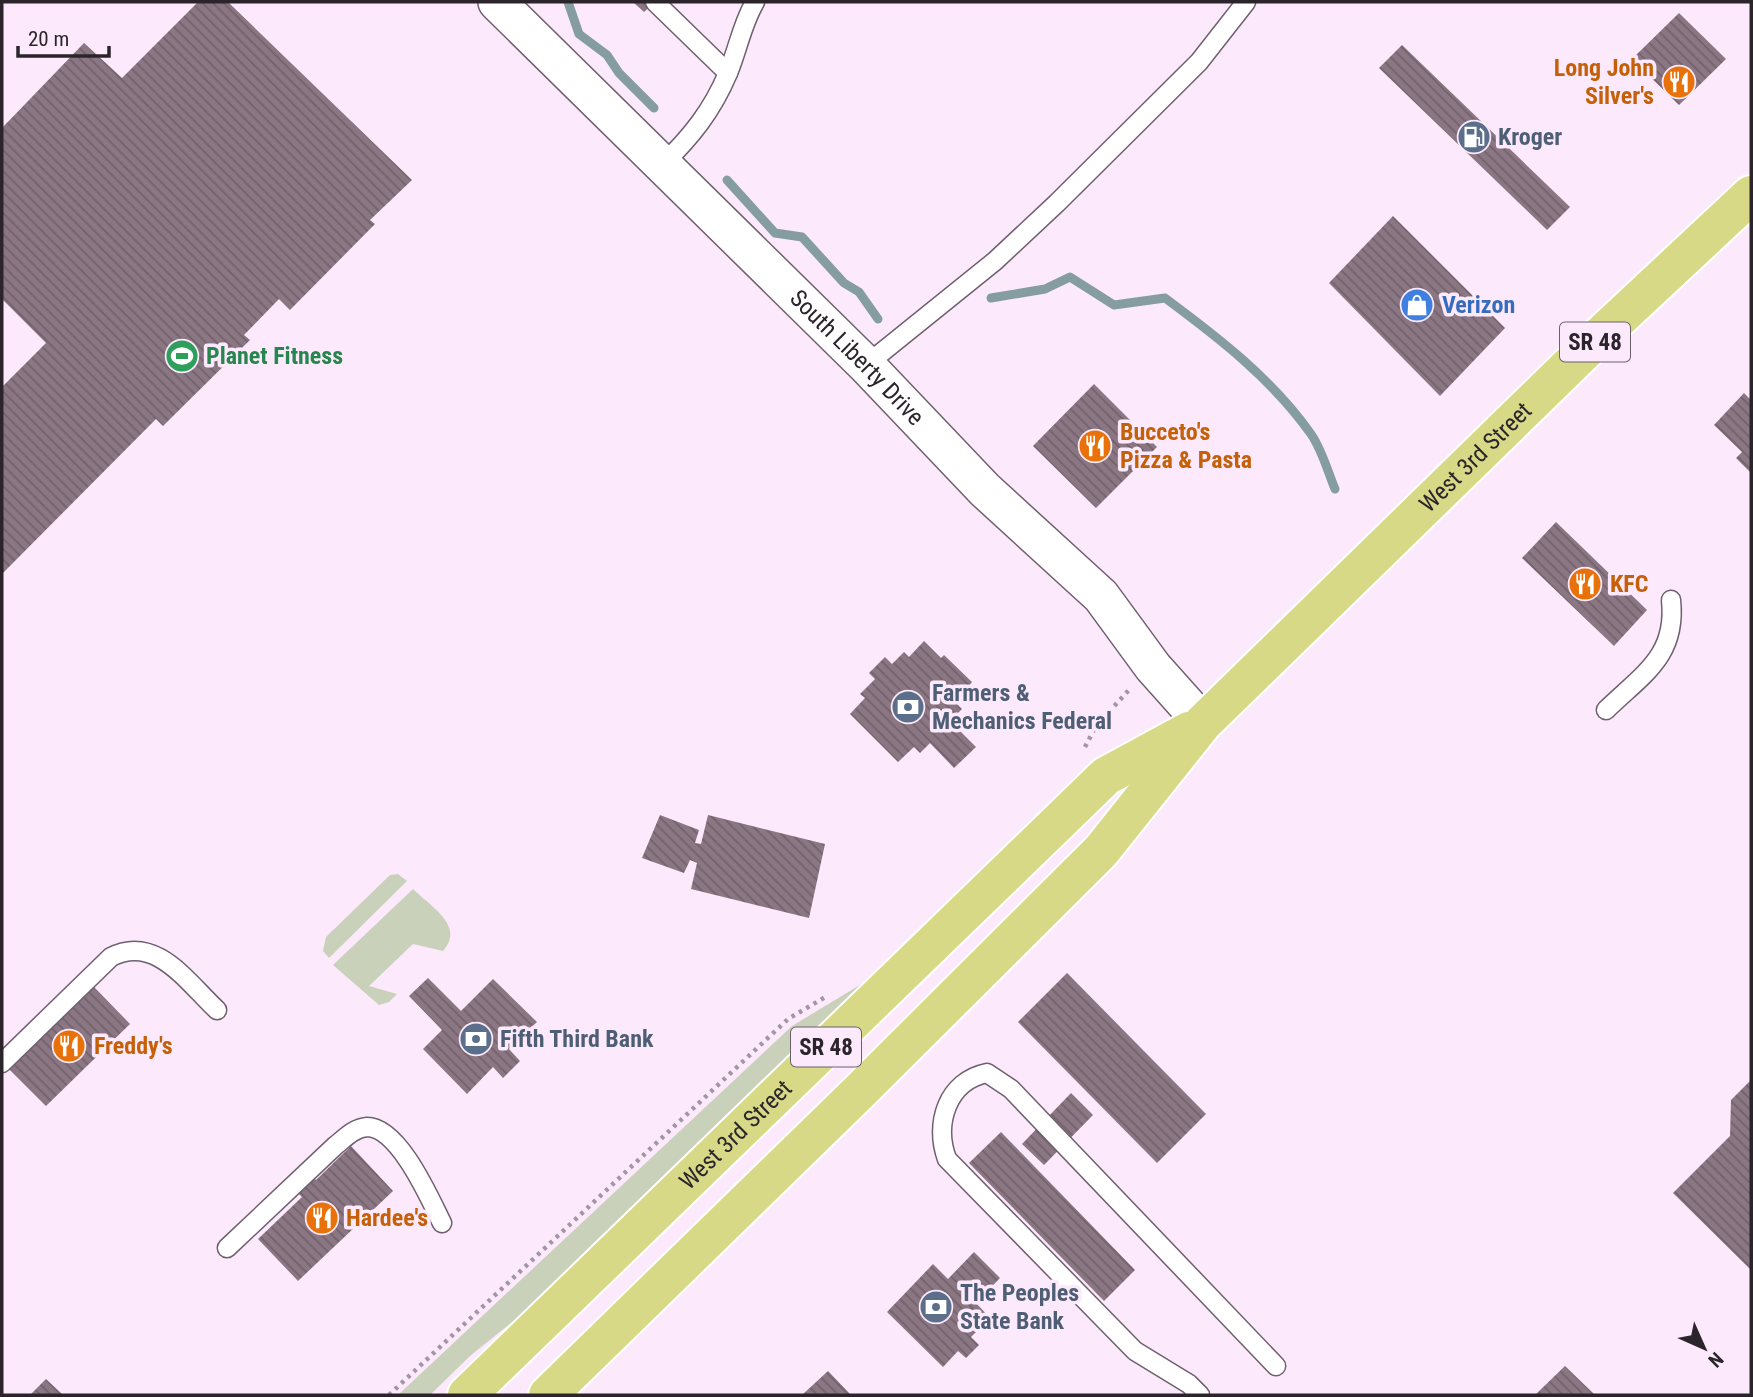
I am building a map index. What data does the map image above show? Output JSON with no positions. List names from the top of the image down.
{
  "streets": {
    "main road": ["SR 48", "West 3rd Street"],
    "street": ["South Liberty Drive"]
  },
  "crossings": [
    ["South Liberty Drive", "West 3rd Street"]
  ],
  "places": {
    "restaurant": [
      "Long John Silver's",
      "Bucceto's Pizza & Pasta",
      "KFC",
      "Freddy's",
      "Hardee's"
    ],
    "fuel station": ["Kroger"],
    "shop": ["Verizon"],
    "sports": ["Planet Fitness"],
    "bank": ["Farmers & Mechanics Federal", "Fifth Third Bank", "The Peoples State Bank"]
  },
  "scale_bar": "20 m",
  "north": "bottom right"
}
